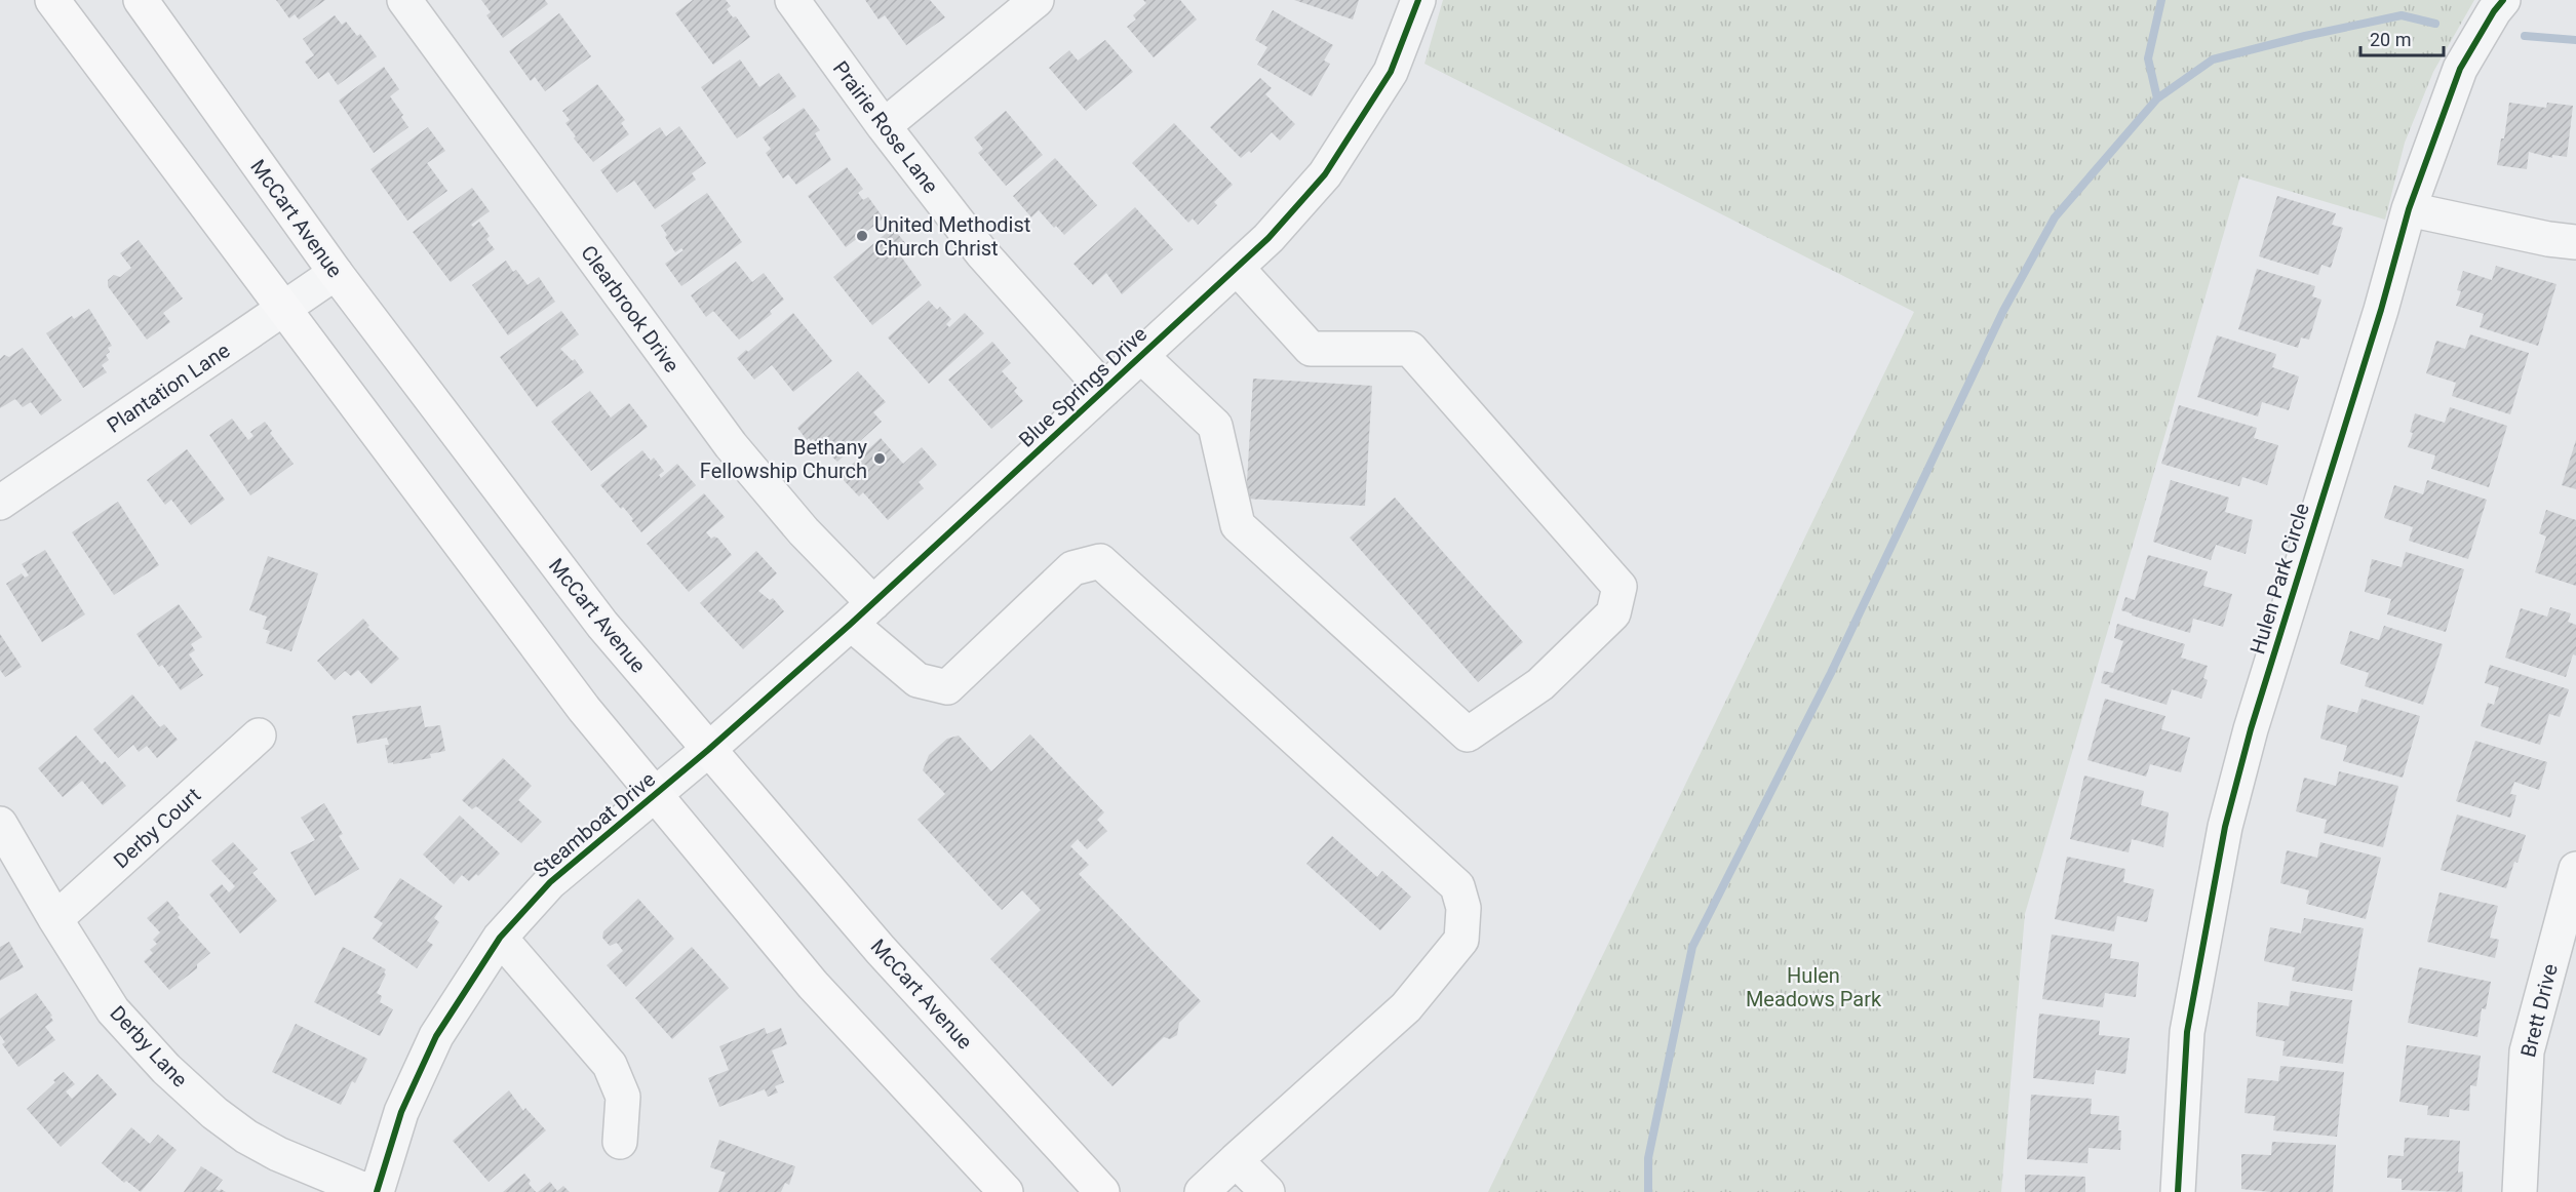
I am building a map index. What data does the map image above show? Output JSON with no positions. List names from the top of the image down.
{
  "streets": {
    "main road": ["McCart Avenue"],
    "street": [
      "Prairie Rose Lane",
      "Clearbrook Drive",
      "Blue Springs Drive",
      "Plantation Lane",
      "Hulen Park Circle",
      "Steamboat Drive",
      "Derby Court",
      "Brett Drive",
      "Derby Lane"
    ]
  },
  "crossings": [
    ["Prairie Rose Lane", "Blue Springs Drive"],
    ["McCart Avenue", "Blue Springs Drive"],
    ["McCart Avenue", "Plantation Lane"],
    ["McCart Avenue", "Steamboat Drive"],
    ["Clearbrook Drive", "Blue Springs Drive"],
    ["Blue Springs Drive", "Steamboat Drive"],
    ["Derby Court", "Derby Lane"]
  ],
  "parks": ["Hulen Meadows Park"],
  "places": ["United Methodist Church Christ", "Bethany Fellowship Church"],
  "scale_bar": "20 m"
}
